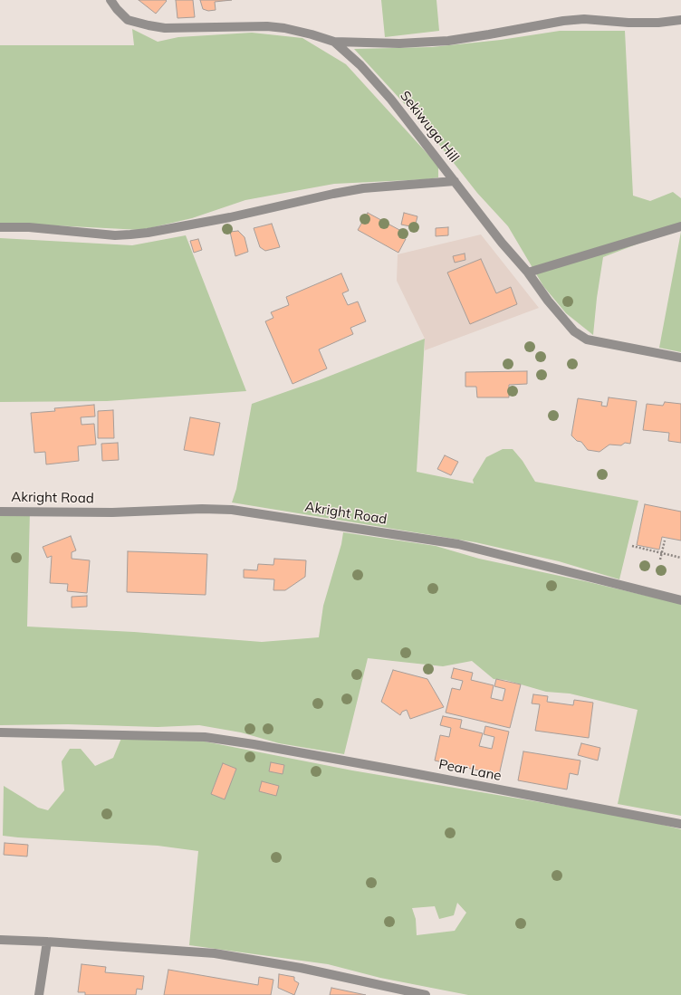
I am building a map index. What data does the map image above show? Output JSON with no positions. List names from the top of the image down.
{
  "streets": {
    "street": ["Sekiwuga Hill", "Akright Road", "Pear Lane"]
  }
}
